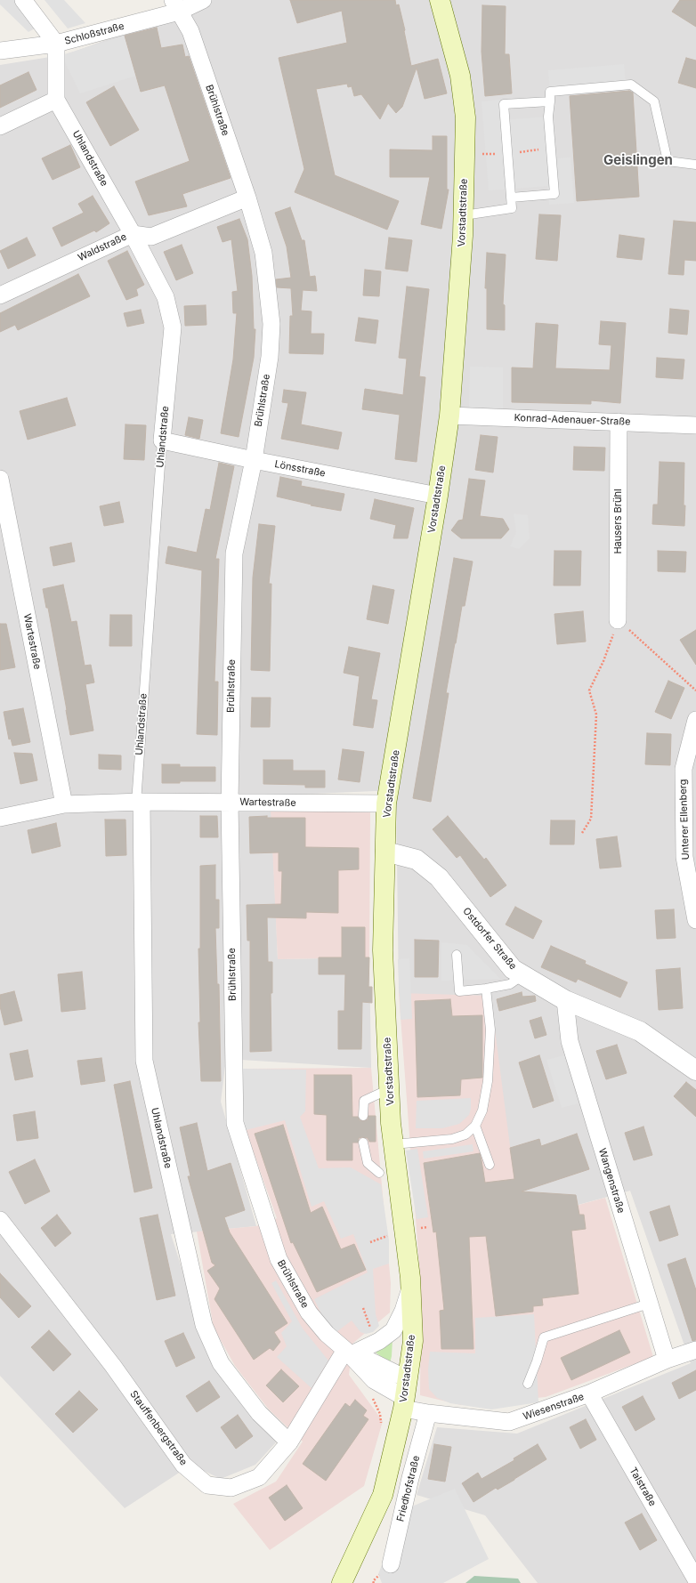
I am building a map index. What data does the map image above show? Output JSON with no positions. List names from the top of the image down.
{
  "streets": {
    "main road": ["Vorstadtstraße"],
    "street": [
      "Schloßstraße",
      "Brühlstraße",
      "Uhlandstraße",
      "Waldstraße",
      "Konrad-Adenauer-Straße",
      "Lönsstraße",
      "Hausers Brühl",
      "Wartestraße",
      "Unterer Ellenberg",
      "Ostdorfer Straße",
      "Wangenstraße",
      "Wiesenstraße",
      "Stauffenbergstraße",
      "Talstraße",
      "Friedhofstraße"
    ]
  },
  "crossings": [
    ["Schloßstraße", "Brühlstraße"],
    ["Schloßstraße", "Uhlandstraße"],
    ["Brühlstraße", "Vorstadtstraße"],
    ["Brühlstraße", "Waldstraße"],
    ["Brühlstraße", "Lönsstraße"],
    ["Brühlstraße", "Wartestraße"],
    ["Brühlstraße", "Wiesenstraße"],
    ["Brühlstraße", "Stauffenbergstraße"],
    ["Uhlandstraße", "Waldstraße"],
    ["Uhlandstraße", "Lönsstraße"],
    ["Uhlandstraße", "Wartestraße"],
    ["Uhlandstraße", "Stauffenbergstraße"],
    ["Vorstadtstraße", "Konrad-Adenauer-Straße"],
    ["Vorstadtstraße", "Lönsstraße"],
    ["Vorstadtstraße", "Wartestraße"],
    ["Vorstadtstraße", "Ostdorfer Straße"],
    ["Vorstadtstraße", "Wiesenstraße"],
    ["Konrad-Adenauer-Straße", "Hausers Brühl"],
    ["Ostdorfer Straße", "Wangenstraße"],
    ["Wangenstraße", "Wiesenstraße"],
    ["Wiesenstraße", "Talstraße"],
    ["Wiesenstraße", "Friedhofstraße"]
  ],
  "districts": ["Geislingen"]
}
